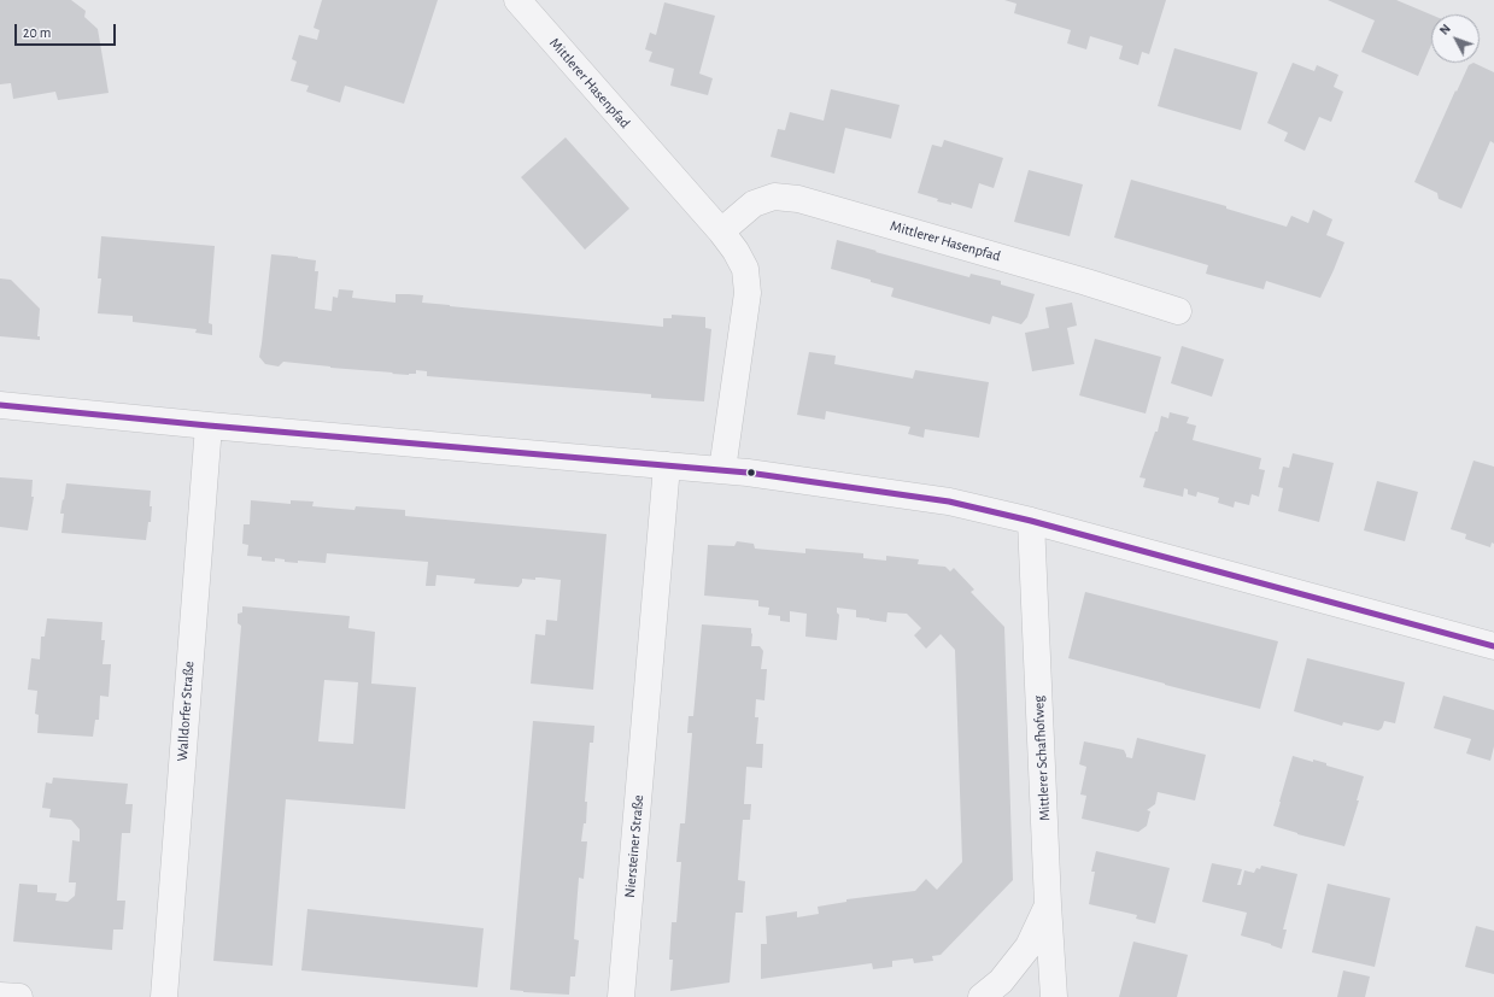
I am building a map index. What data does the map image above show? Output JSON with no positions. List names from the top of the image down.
{
  "streets": {
    "street": [
      "Mittlerer Hasenpfad",
      "Walldorfer Straße",
      "Mittlerer Schafhofweg",
      "Niersteiner Straße"
    ]
  },
  "scale_bar": "20 m",
  "north": "top left"
}
